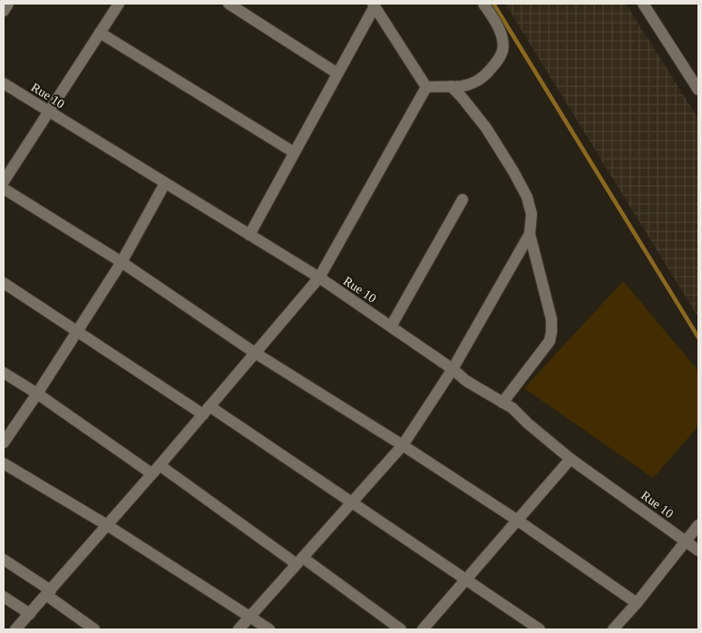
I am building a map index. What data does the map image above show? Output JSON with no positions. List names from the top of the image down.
{
  "streets": {
    "street": ["Rue 10"]
  }
}
